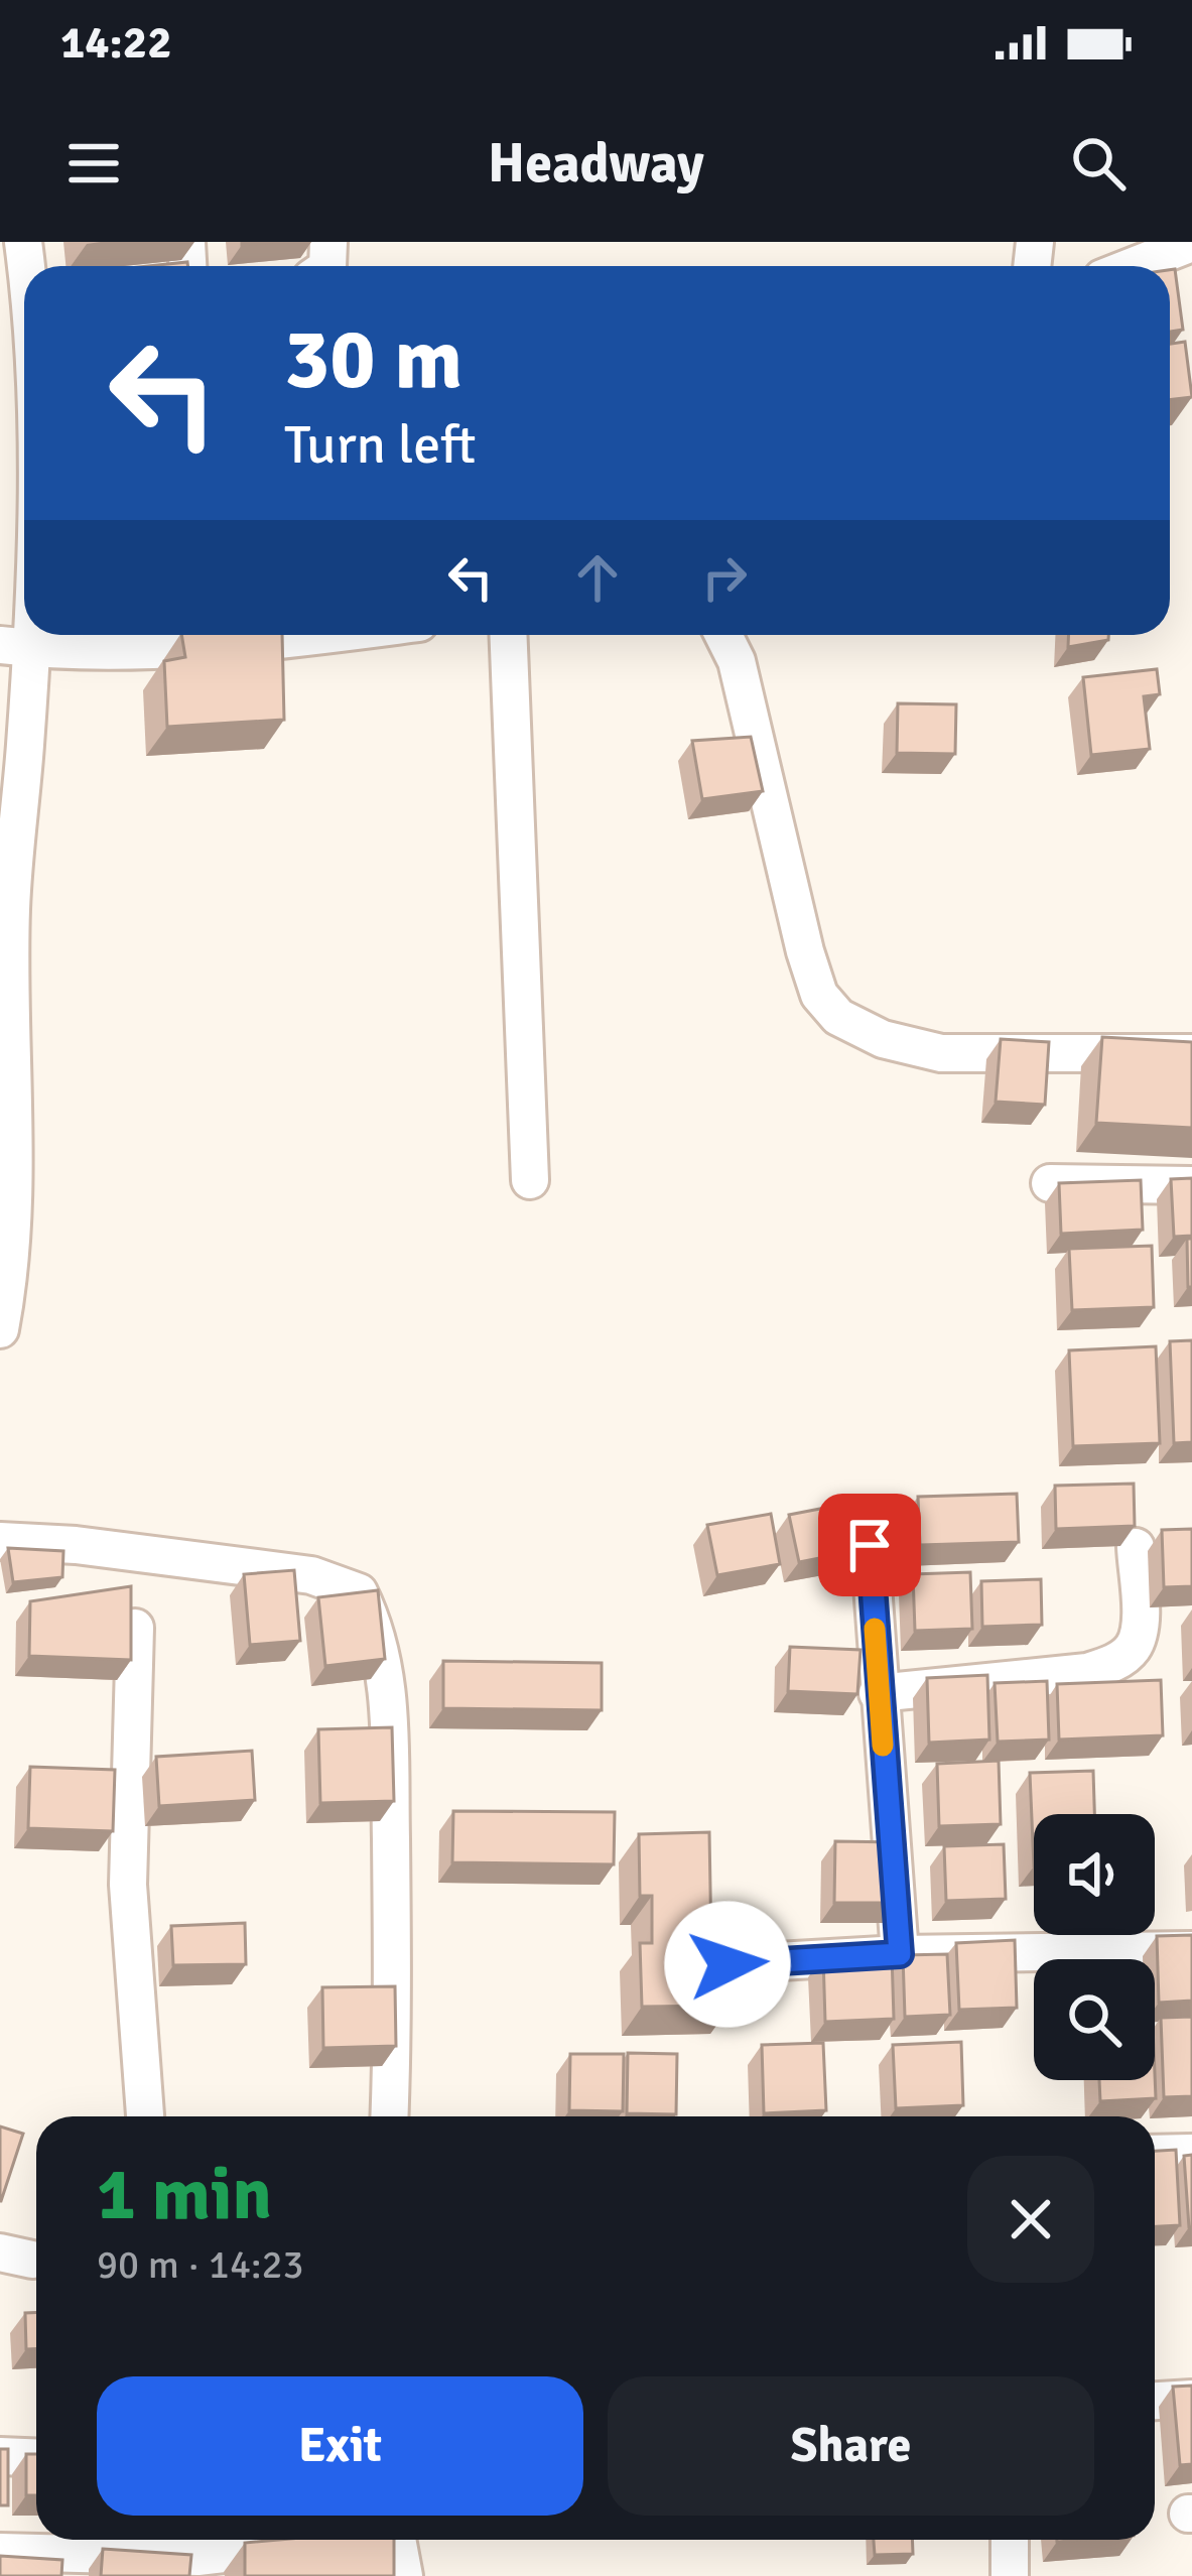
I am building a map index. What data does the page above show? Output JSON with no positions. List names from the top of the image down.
{
  "page": {
    "status": "14:22",
    "header": "Headway",
    "turn": ["30 m", "Turn left"],
    "heading": ["1 min", "90 m · 14:23"],
    "buttons": ["Exit", "Share"]
  }
}
